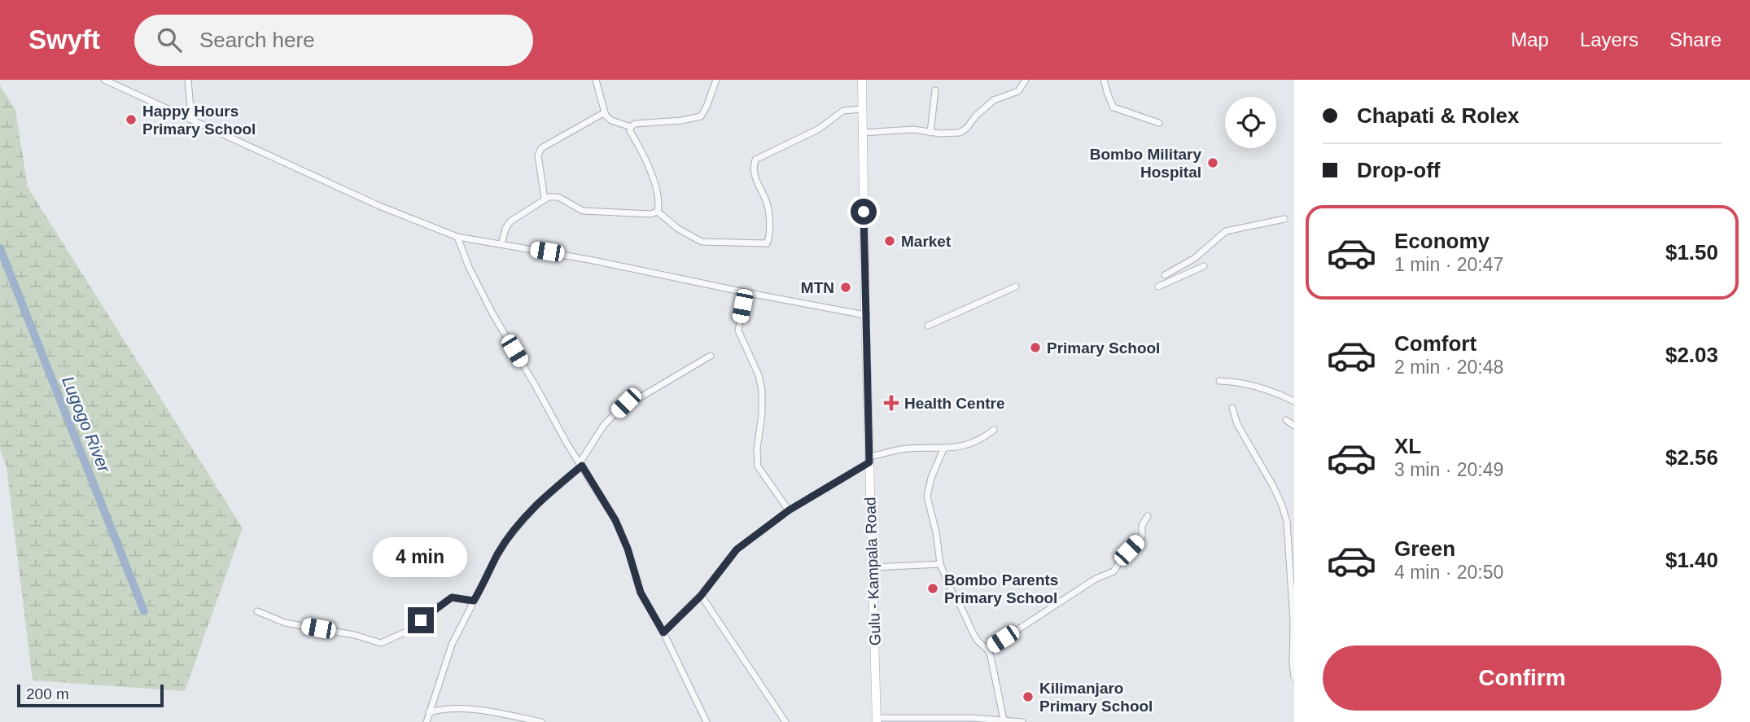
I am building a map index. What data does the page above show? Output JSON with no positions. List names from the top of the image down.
{
  "streets": {
    "main road": ["Gulu - Kampala Road"]
  },
  "water": ["Lugogo River"],
  "places": {
    "other": [
      "Happy Hours Primary School",
      "Bombo Military Hospital",
      "Market",
      "MTN",
      "Primary School",
      "Bombo Parents Primary School",
      "Kilimanjaro Primary School"
    ],
    "health": ["Health Centre"]
  },
  "scale_bar": "200 m",
  "page": {
    "header": "Swyft",
    "search": "Search here",
    "nav": ["Map", "Layers", "Share"],
    "banner": ["Chapati & Rolex", "Drop-off"],
    "list": [
      {
        "name": "Economy",
        "note": "1 min · 20:47",
        "value": "$1.50"
      },
      {
        "name": "Comfort",
        "note": "2 min · 20:48",
        "value": "$2.03"
      },
      {
        "name": "XL",
        "note": "3 min · 20:49",
        "value": "$2.56"
      },
      {
        "name": "Green",
        "note": "4 min · 20:50",
        "value": "$1.40"
      }
    ],
    "bubble": "4 min",
    "buttons": "Confirm",
    "scale": "200 m"
  }
}
